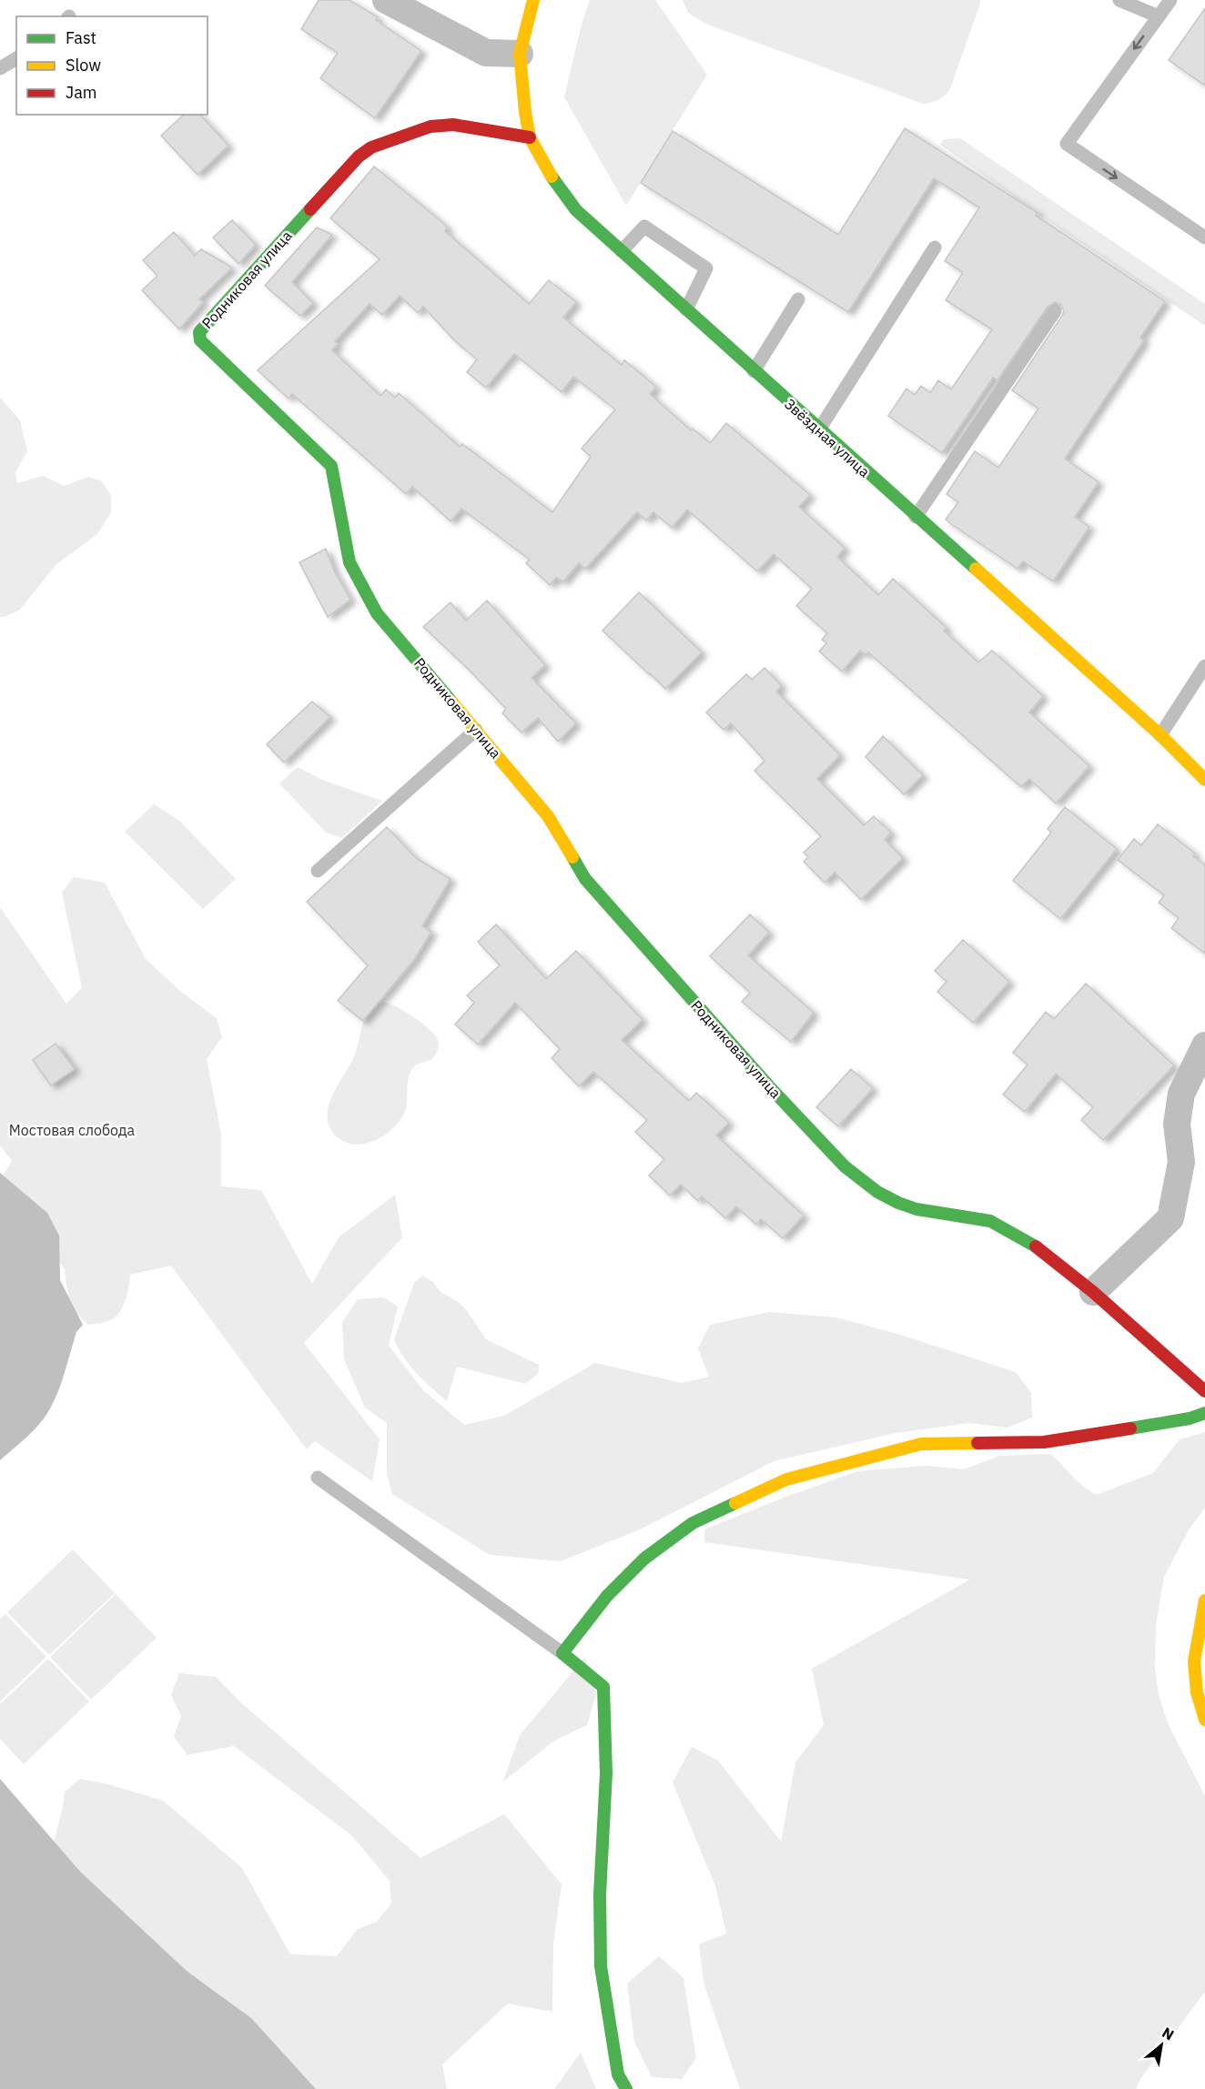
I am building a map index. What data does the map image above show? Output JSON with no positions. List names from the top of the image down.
{
  "streets": {
    "street": ["Родниковая улица", "Звёздная улица"]
  },
  "crossings": [
    ["Родниковая улица", "Звёздная улица"]
  ],
  "parks": ["Мостовая слобода"],
  "legend": ["Fast", "Slow", "Jam"],
  "north": "top right"
}
